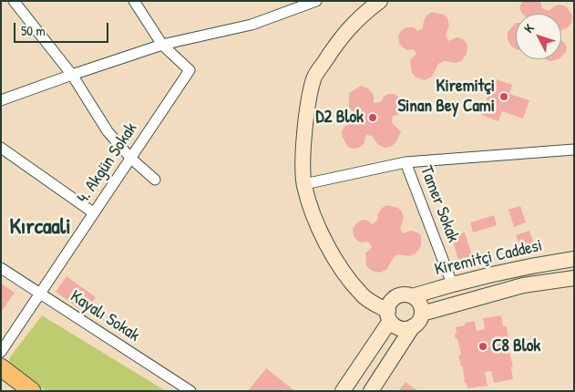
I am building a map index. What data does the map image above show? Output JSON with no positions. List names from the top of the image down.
{
  "streets": {
    "street": [
      "4. Akgün Sokak",
      "Tamer Sokak",
      "Kiremitçi Caddesi",
      "Kayalı Sokak"
    ]
  },
  "crossings": [
    ["4. Akgün Sokak", "Kayalı Sokak"],
    ["Tamer Sokak", "Kiremitçi Caddesi"]
  ],
  "districts": ["Kırcaali"],
  "places": ["Kiremitçi Sinan Bey Cami", "D2 Blok", "C8 Blok"],
  "scale_bar": "50 m",
  "north": "top left"
}
